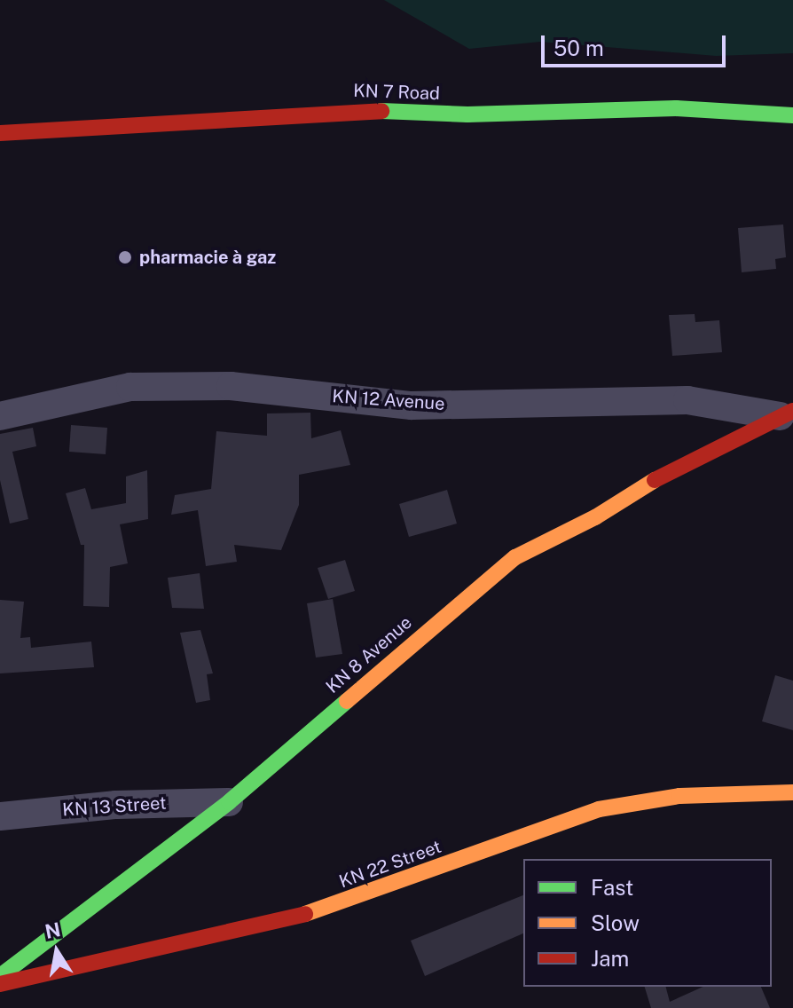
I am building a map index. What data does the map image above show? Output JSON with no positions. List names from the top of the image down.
{
  "streets": {
    "main road": ["KN 7 Road", "KN 8 Avenue", "KN 22 Street"],
    "street": ["KN 12 Avenue", "KN 13 Street"]
  },
  "crossings": [
    ["KN 12 Avenue", "KN 8 Avenue"],
    ["KN 8 Avenue", "KN 13 Street"]
  ],
  "places": ["pharmacie à gaz"],
  "legend": ["Fast", "Slow", "Jam"],
  "scale_bar": "50 m",
  "north": "top"
}
